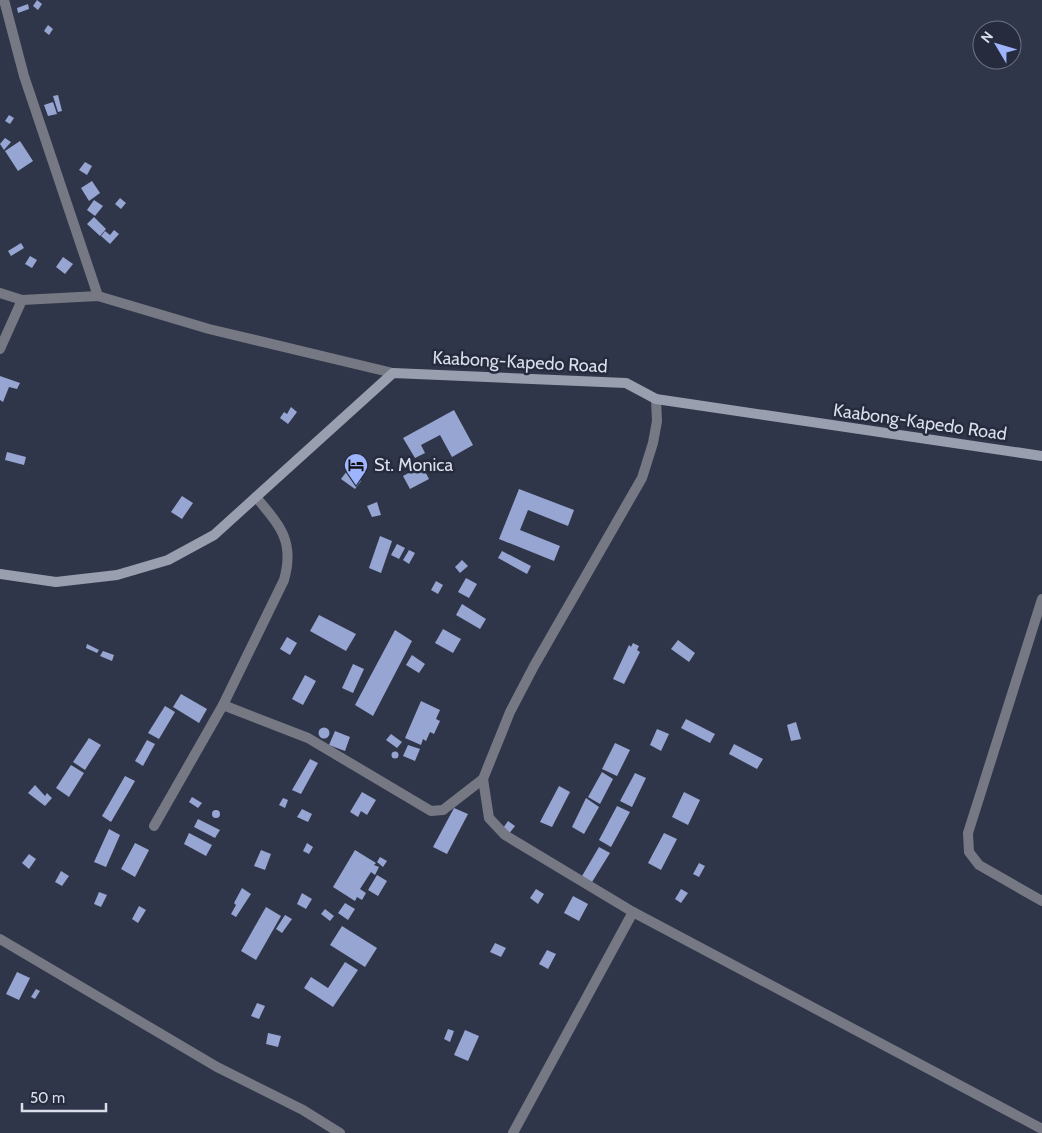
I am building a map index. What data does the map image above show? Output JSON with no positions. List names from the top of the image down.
{
  "streets": {
    "main road": ["Kaabong-Kapedo Road"]
  },
  "places": {
    "hotel": ["St. Monica"]
  },
  "scale_bar": "50 m",
  "north": "top left"
}
